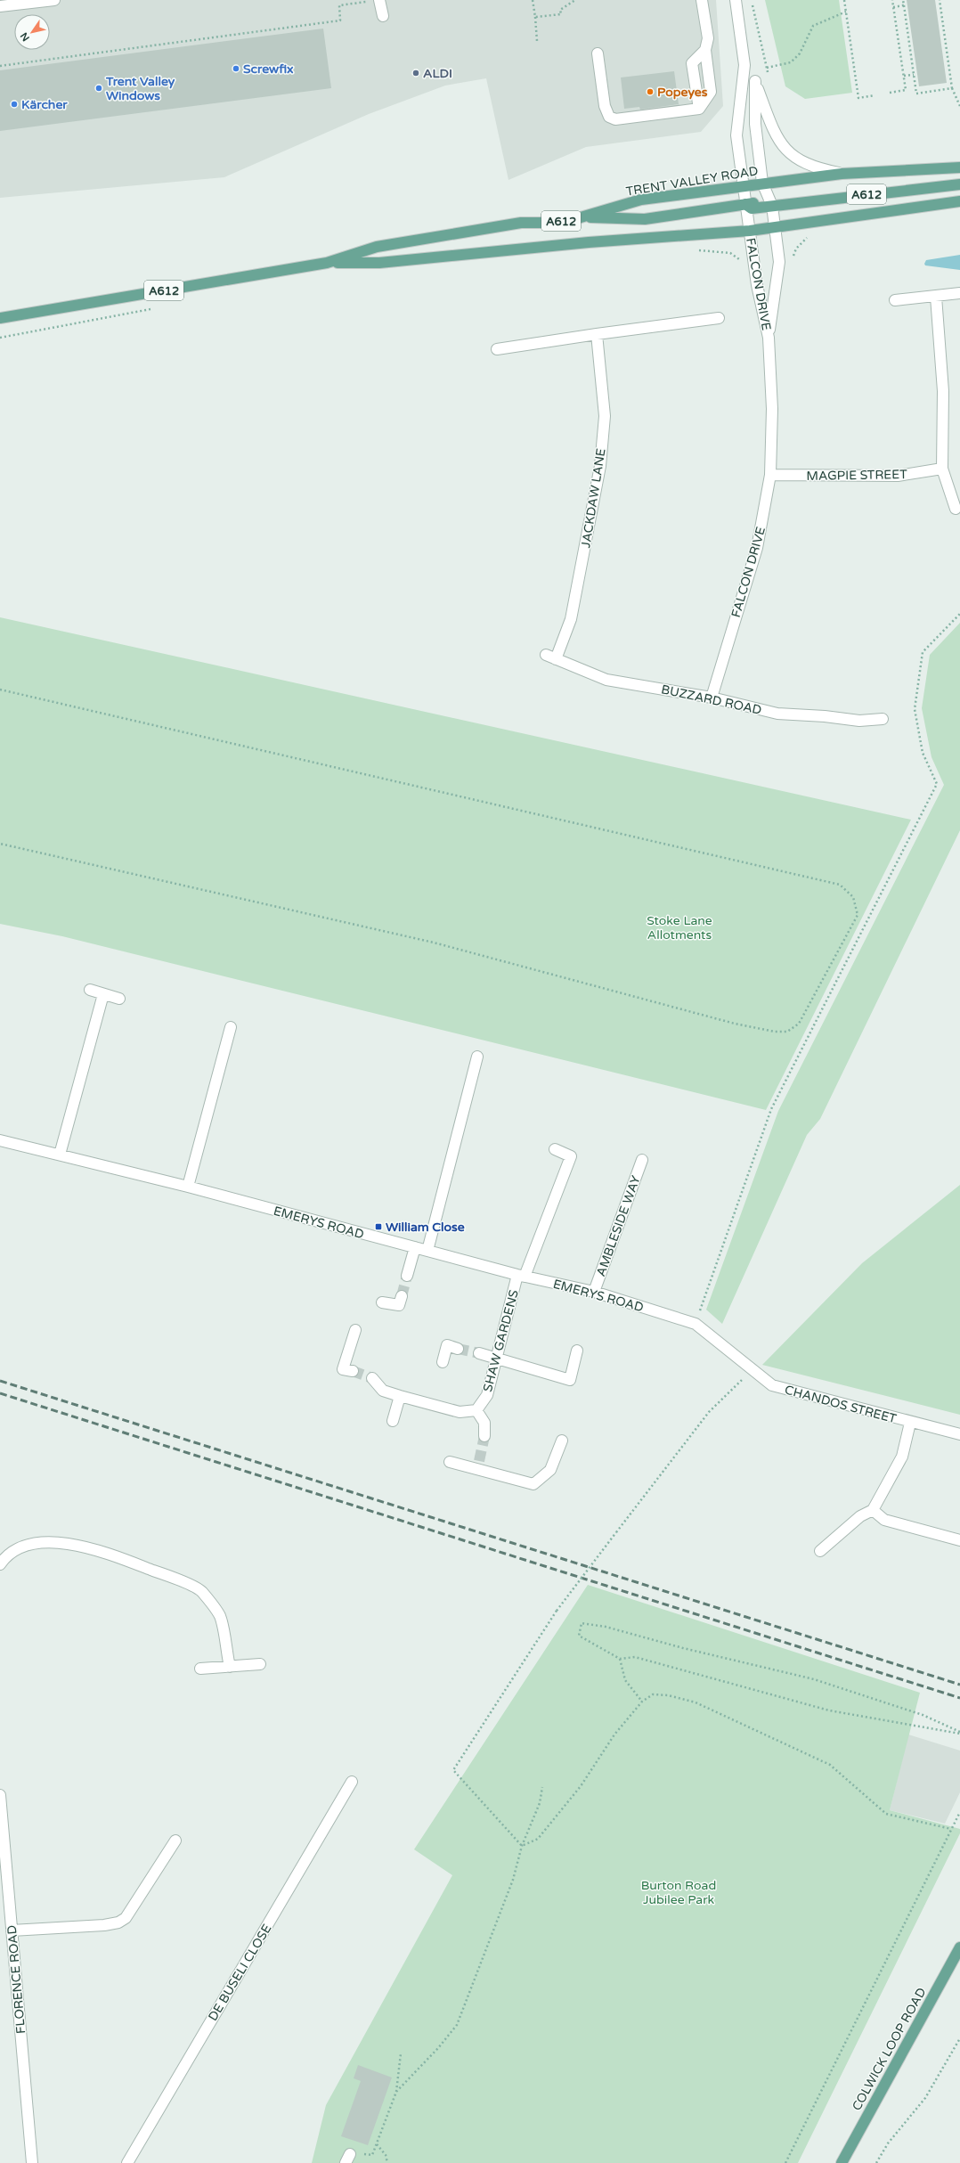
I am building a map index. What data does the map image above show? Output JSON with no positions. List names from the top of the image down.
{
  "streets": {
    "main road": ["TRENT VALLEY ROAD", "A612", "COLWICK LOOP ROAD"],
    "street": [
      "FALCON DRIVE",
      "MAGPIE STREET",
      "JACKDAW LANE",
      "BUZZARD ROAD",
      "EMERYS ROAD",
      "AMBLESIDE WAY",
      "SHAW GARDENS",
      "CHANDOS STREET",
      "DE BUSELI CLOSE",
      "FLORENCE ROAD"
    ]
  },
  "crossings": [
    ["TRENT VALLEY ROAD", "A612"],
    ["TRENT VALLEY ROAD", "FALCON DRIVE"],
    ["A612", "FALCON DRIVE"],
    ["FALCON DRIVE", "MAGPIE STREET"],
    ["FALCON DRIVE", "BUZZARD ROAD"],
    ["JACKDAW LANE", "BUZZARD ROAD"],
    ["EMERYS ROAD", "AMBLESIDE WAY"],
    ["EMERYS ROAD", "SHAW GARDENS"],
    ["EMERYS ROAD", "CHANDOS STREET"]
  ],
  "parks": ["Stoke Lane Allotments", "Burton Road Jubilee Park"],
  "places": {
    "other": [
      "Screwfix",
      "ALDI",
      "Trent Valley Windows",
      "Popeyes",
      "Kärcher"
    ],
    "transit": ["William Close"]
  },
  "north": "bottom left"
}
